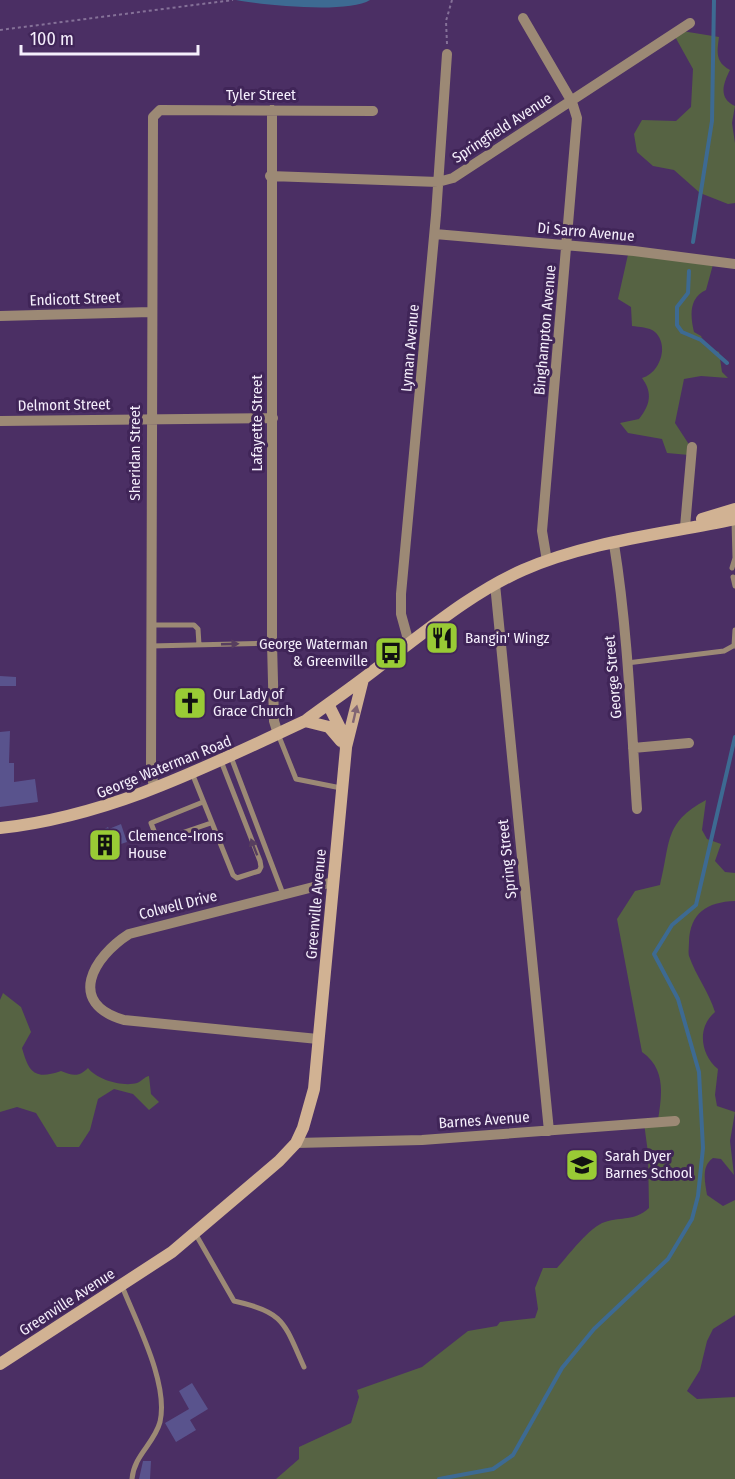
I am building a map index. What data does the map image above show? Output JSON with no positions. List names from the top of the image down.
{
  "streets": {
    "main road": ["George Waterman Road", "Greenville Avenue"],
    "street": [
      "Tyler Street",
      "Springfield Avenue",
      "Di Sarro Avenue",
      "Endicott Street",
      "Binghampton Avenue",
      "Lyman Avenue",
      "Delmont Street",
      "Lafayette Street",
      "Sheridan Street",
      "George Street",
      "Spring Street",
      "Colwell Drive",
      "Barnes Avenue"
    ]
  },
  "crossings": [
    ["Tyler Street", "Lafayette Street"],
    ["Tyler Street", "Sheridan Street"],
    ["Springfield Avenue", "Binghampton Avenue"],
    ["Springfield Avenue", "Lyman Avenue"],
    ["Springfield Avenue", "Lafayette Street"],
    ["Di Sarro Avenue", "Binghampton Avenue"],
    ["Di Sarro Avenue", "Lyman Avenue"],
    ["Endicott Street", "Sheridan Street"],
    ["Delmont Street", "Lafayette Street"],
    ["Delmont Street", "Sheridan Street"],
    ["Lafayette Street", "George Waterman Road"],
    ["Sheridan Street", "George Waterman Road"],
    ["George Waterman Road", "Greenville Avenue"],
    ["Spring Street", "Barnes Avenue"],
    ["Greenville Avenue", "Colwell Drive"],
    ["Greenville Avenue", "Barnes Avenue"]
  ],
  "places": {
    "restaurant": ["Bangin' Wingz"],
    "bus stop": ["George Waterman & Greenville"],
    "church": ["Our Lady of Grace Church"],
    "building": ["Clemence-Irons House"],
    "school or university": ["Sarah Dyer Barnes School"]
  },
  "scale_bar": "100 m"
}
